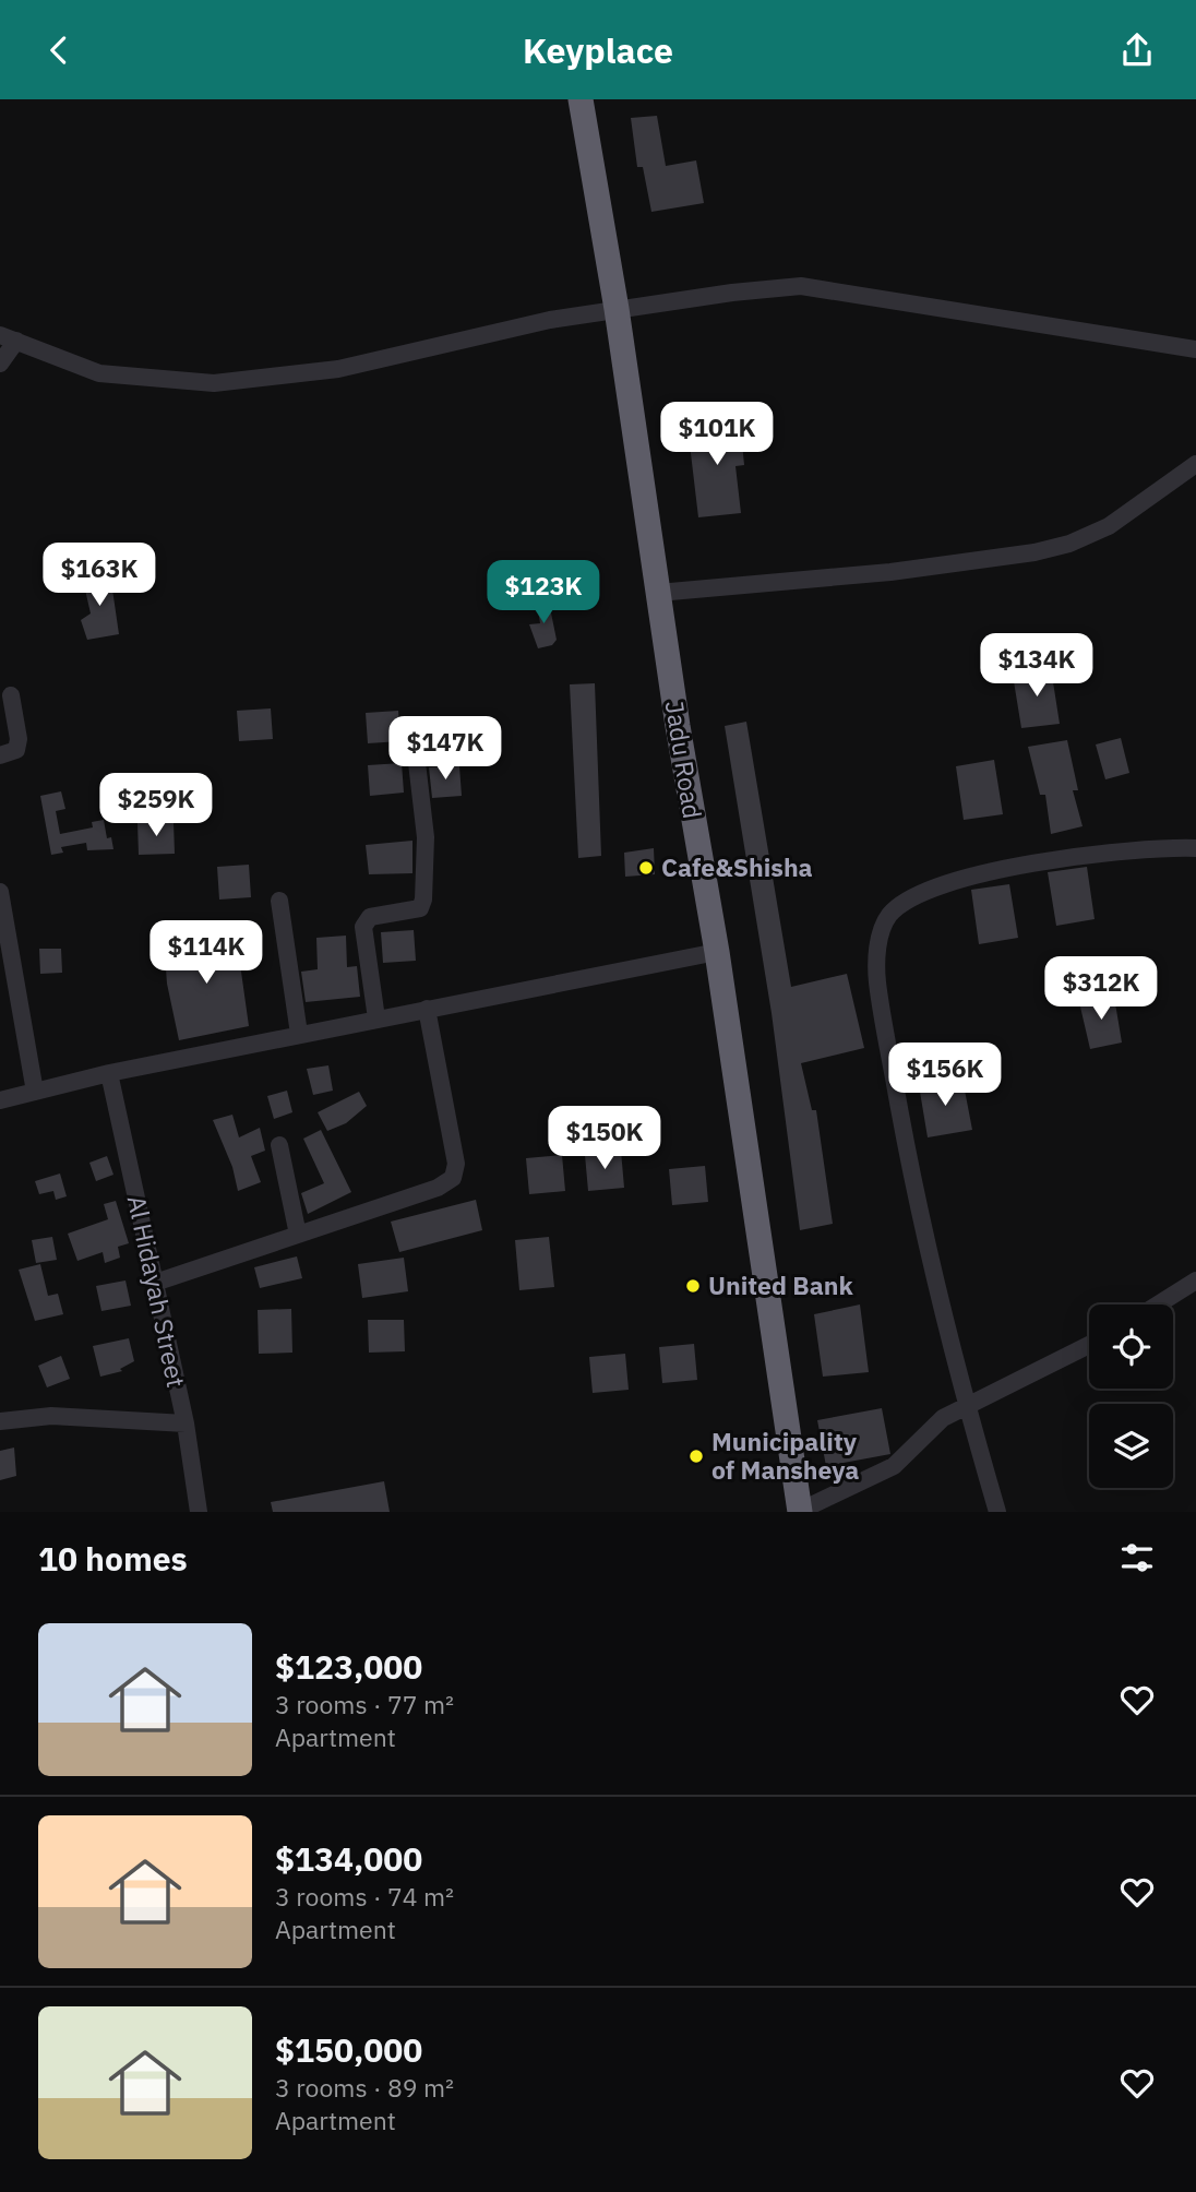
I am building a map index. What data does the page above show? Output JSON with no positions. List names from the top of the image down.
{
  "streets": {
    "highway": ["Jadu Road"],
    "street": ["Al Hidayah Street"]
  },
  "places": ["Cafe&Shisha", "United Bank", "Municipality of Mansheya"],
  "page": {
    "header": "Keyplace",
    "price": [
      "$101K",
      "$163K",
      "$123K",
      "$134K",
      "$147K",
      "$259K",
      "$114K",
      "$312K",
      "$156K",
      "$150K"
    ],
    "heading": "10 homes",
    "list": [
      {
        "name": "$123,000",
        "note": "3 rooms · 77 m² · Apartment"
      },
      {
        "name": "$134,000",
        "note": "3 rooms · 74 m² · Apartment"
      },
      {
        "name": "$150,000",
        "note": "3 rooms · 89 m² · Apartment"
      }
    ]
  }
}
